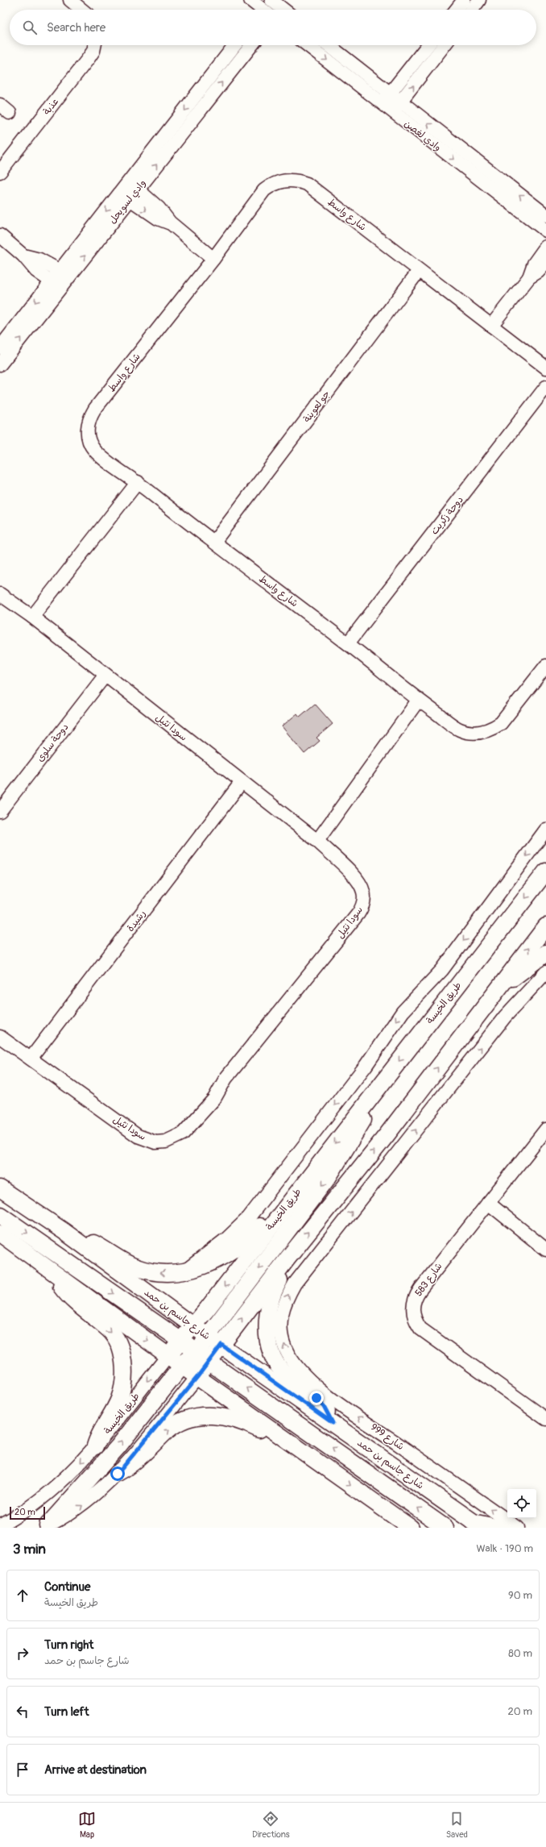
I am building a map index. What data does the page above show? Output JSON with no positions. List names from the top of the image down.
{
  "streets": {
    "main road": ["طريق الخيسة", "شارع جاسم بن حمد"],
    "street": [
      "عذبة",
      "وادي لغصن",
      "وادي لسويحل",
      "شارع واسط",
      "جو لعوينة",
      "دوحة زكريت",
      "سودا نثيل",
      "دوحة سلوى",
      "رشيدة",
      "شارع 583",
      "شارع 999"
    ]
  },
  "crossings": [
    ["شارع واسط", "جو لعوينة"],
    ["شارع واسط", "دوحة زكريت"],
    ["سودا نثيل", "دوحة سلوى"],
    ["سودا نثيل", "رشيدة"],
    ["طريق الخيسة", "شارع جاسم بن حمد"]
  ],
  "scale_bar": "20 m",
  "page": {
    "search": "Search here",
    "scale": "20 m",
    "heading": ["3 min", "Walk · 190 m"],
    "list": [
      ["Continue", "طريق الخيسة", "90 m"],
      ["Turn right", "شارع جاسم بن حمد", "80 m"],
      ["Turn left", "20 m"],
      "Arrive at destination"
    ],
    "nav": ["Map", "Directions", "Saved"]
  }
}
